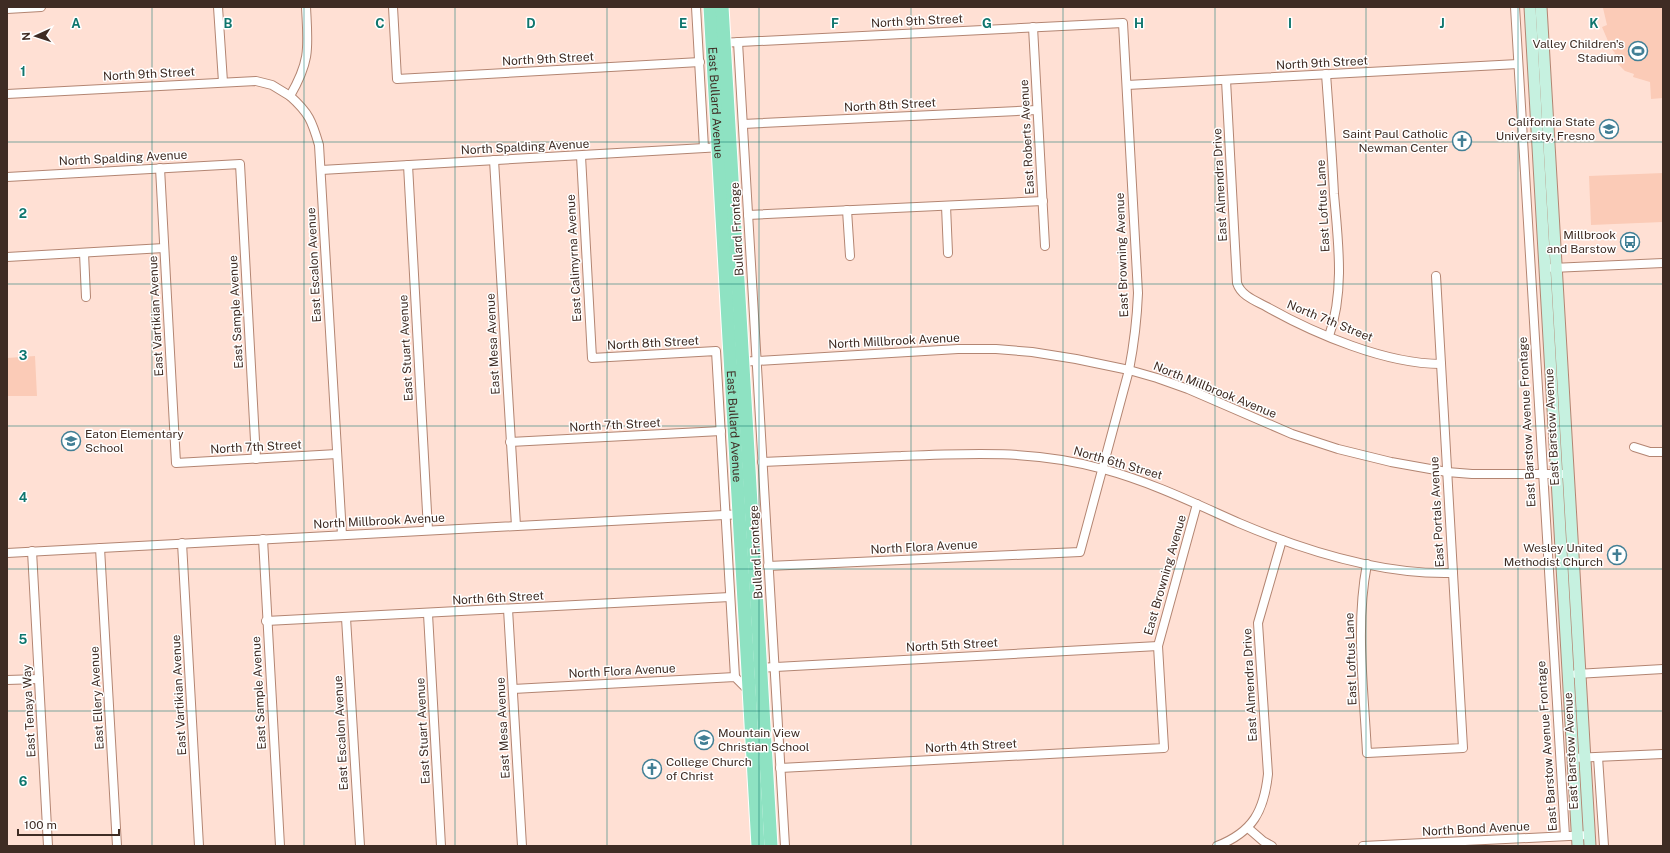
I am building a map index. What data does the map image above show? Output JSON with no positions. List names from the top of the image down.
{
  "streets": {
    "main road": ["East Bullard Avenue", "East Barstow Avenue"],
    "street": [
      "North 9th Street",
      "North 8th Street",
      "East Roberts Avenue",
      "North Spalding Avenue",
      "East Almendra Drive",
      "East Loftus Lane",
      "Bullard Frontage",
      "East Browning Avenue",
      "East Calimyrna Avenue",
      "East Escalon Avenue",
      "East Sample Avenue",
      "East Vartikian Avenue",
      "North 7th Street",
      "North Millbrook Avenue",
      "East Mesa Avenue",
      "East Stuart Avenue",
      "East Barstow Avenue Frontage",
      "North 6th Street",
      "East Portals Avenue",
      "North Flora Avenue",
      "North 5th Street",
      "East Ellery Avenue",
      "East Tenaya Way",
      "North 4th Street",
      "North Bond Avenue"
    ]
  },
  "crossings": [
    ["North 9th Street", "East Bullard Avenue"],
    ["North 9th Street", "East Roberts Avenue"],
    ["North 9th Street", "East Almendra Drive"],
    ["North 9th Street", "East Loftus Lane"],
    ["North 9th Street", "Bullard Frontage"],
    ["North 9th Street", "East Browning Avenue"],
    ["North 9th Street", "East Escalon Avenue"],
    ["North 9th Street", "East Barstow Avenue Frontage"],
    ["East Bullard Avenue", "North Spalding Avenue"],
    ["East Bullard Avenue", "North Millbrook Avenue"],
    ["East Bullard Avenue", "North 5th Street"],
    ["North 8th Street", "East Roberts Avenue"],
    ["North 8th Street", "Bullard Frontage"],
    ["North 8th Street", "East Calimyrna Avenue"],
    ["North 8th Street", "North 7th Street"],
    ["North Spalding Avenue", "East Calimyrna Avenue"],
    ["North Spalding Avenue", "East Escalon Avenue"],
    ["North Spalding Avenue", "East Sample Avenue"],
    ["North Spalding Avenue", "East Vartikian Avenue"],
    ["North Spalding Avenue", "East Mesa Avenue"],
    ["North Spalding Avenue", "East Stuart Avenue"],
    ["East Almendra Drive", "North 7th Street"],
    ["East Almendra Drive", "North 6th Street"],
    ["East Loftus Lane", "North 7th Street"],
    ["East Loftus Lane", "North 6th Street"],
    ["East Loftus Lane", "East Portals Avenue"],
    ["Bullard Frontage", "North Millbrook Avenue"],
    ["Bullard Frontage", "North 6th Street"],
    ["Bullard Frontage", "North Flora Avenue"],
    ["Bullard Frontage", "North 5th Street"],
    ["Bullard Frontage", "North 4th Street"],
    ["East Browning Avenue", "North Millbrook Avenue"],
    ["East Browning Avenue", "North 6th Street"],
    ["East Browning Avenue", "North Flora Avenue"],
    ["East Browning Avenue", "North 5th Street"],
    ["East Browning Avenue", "North 4th Street"],
    ["East Escalon Avenue", "North 7th Street"],
    ["East Escalon Avenue", "North Millbrook Avenue"],
    ["East Escalon Avenue", "North 6th Street"],
    ["East Sample Avenue", "North 7th Street"],
    ["East Sample Avenue", "North Millbrook Avenue"],
    ["East Sample Avenue", "North 6th Street"],
    ["East Vartikian Avenue", "North 7th Street"],
    ["East Vartikian Avenue", "North Millbrook Avenue"],
    ["North 7th Street", "East Mesa Avenue"],
    ["North 7th Street", "East Portals Avenue"],
    ["North Millbrook Avenue", "East Mesa Avenue"],
    ["North Millbrook Avenue", "East Stuart Avenue"],
    ["North Millbrook Avenue", "East Barstow Avenue Frontage"],
    ["North Millbrook Avenue", "East Barstow Avenue"],
    ["North Millbrook Avenue", "East Portals Avenue"],
    ["North Millbrook Avenue", "East Ellery Avenue"],
    ["North Millbrook Avenue", "East Tenaya Way"],
    ["East Mesa Avenue", "North 6th Street"],
    ["East Mesa Avenue", "North Flora Avenue"],
    ["East Stuart Avenue", "North 6th Street"],
    ["East Barstow Avenue Frontage", "North Bond Avenue"],
    ["East Barstow Avenue", "North Bond Avenue"],
    ["North 6th Street", "East Portals Avenue"]
  ],
  "places": {
    "sports": ["Valley Children's Stadium"],
    "school or university": ["California State University, Fresno", "Eaton Elementary School", "Mountain View Christian School"],
    "church": ["Saint Paul Catholic Newman Center", "Wesley United Methodist Church", "College Church of Christ"],
    "bus stop": ["Millbrook and Barstow"]
  },
  "scale_bar": "100 m",
  "north": "left",
  "grid": {
    "columns": [
      "A",
      "B",
      "C",
      "D",
      "E",
      "F",
      "G",
      "H",
      "I",
      "J",
      "K"
    ],
    "rows": [
      "1",
      "2",
      "3",
      "4",
      "5",
      "6"
    ]
  }
}
